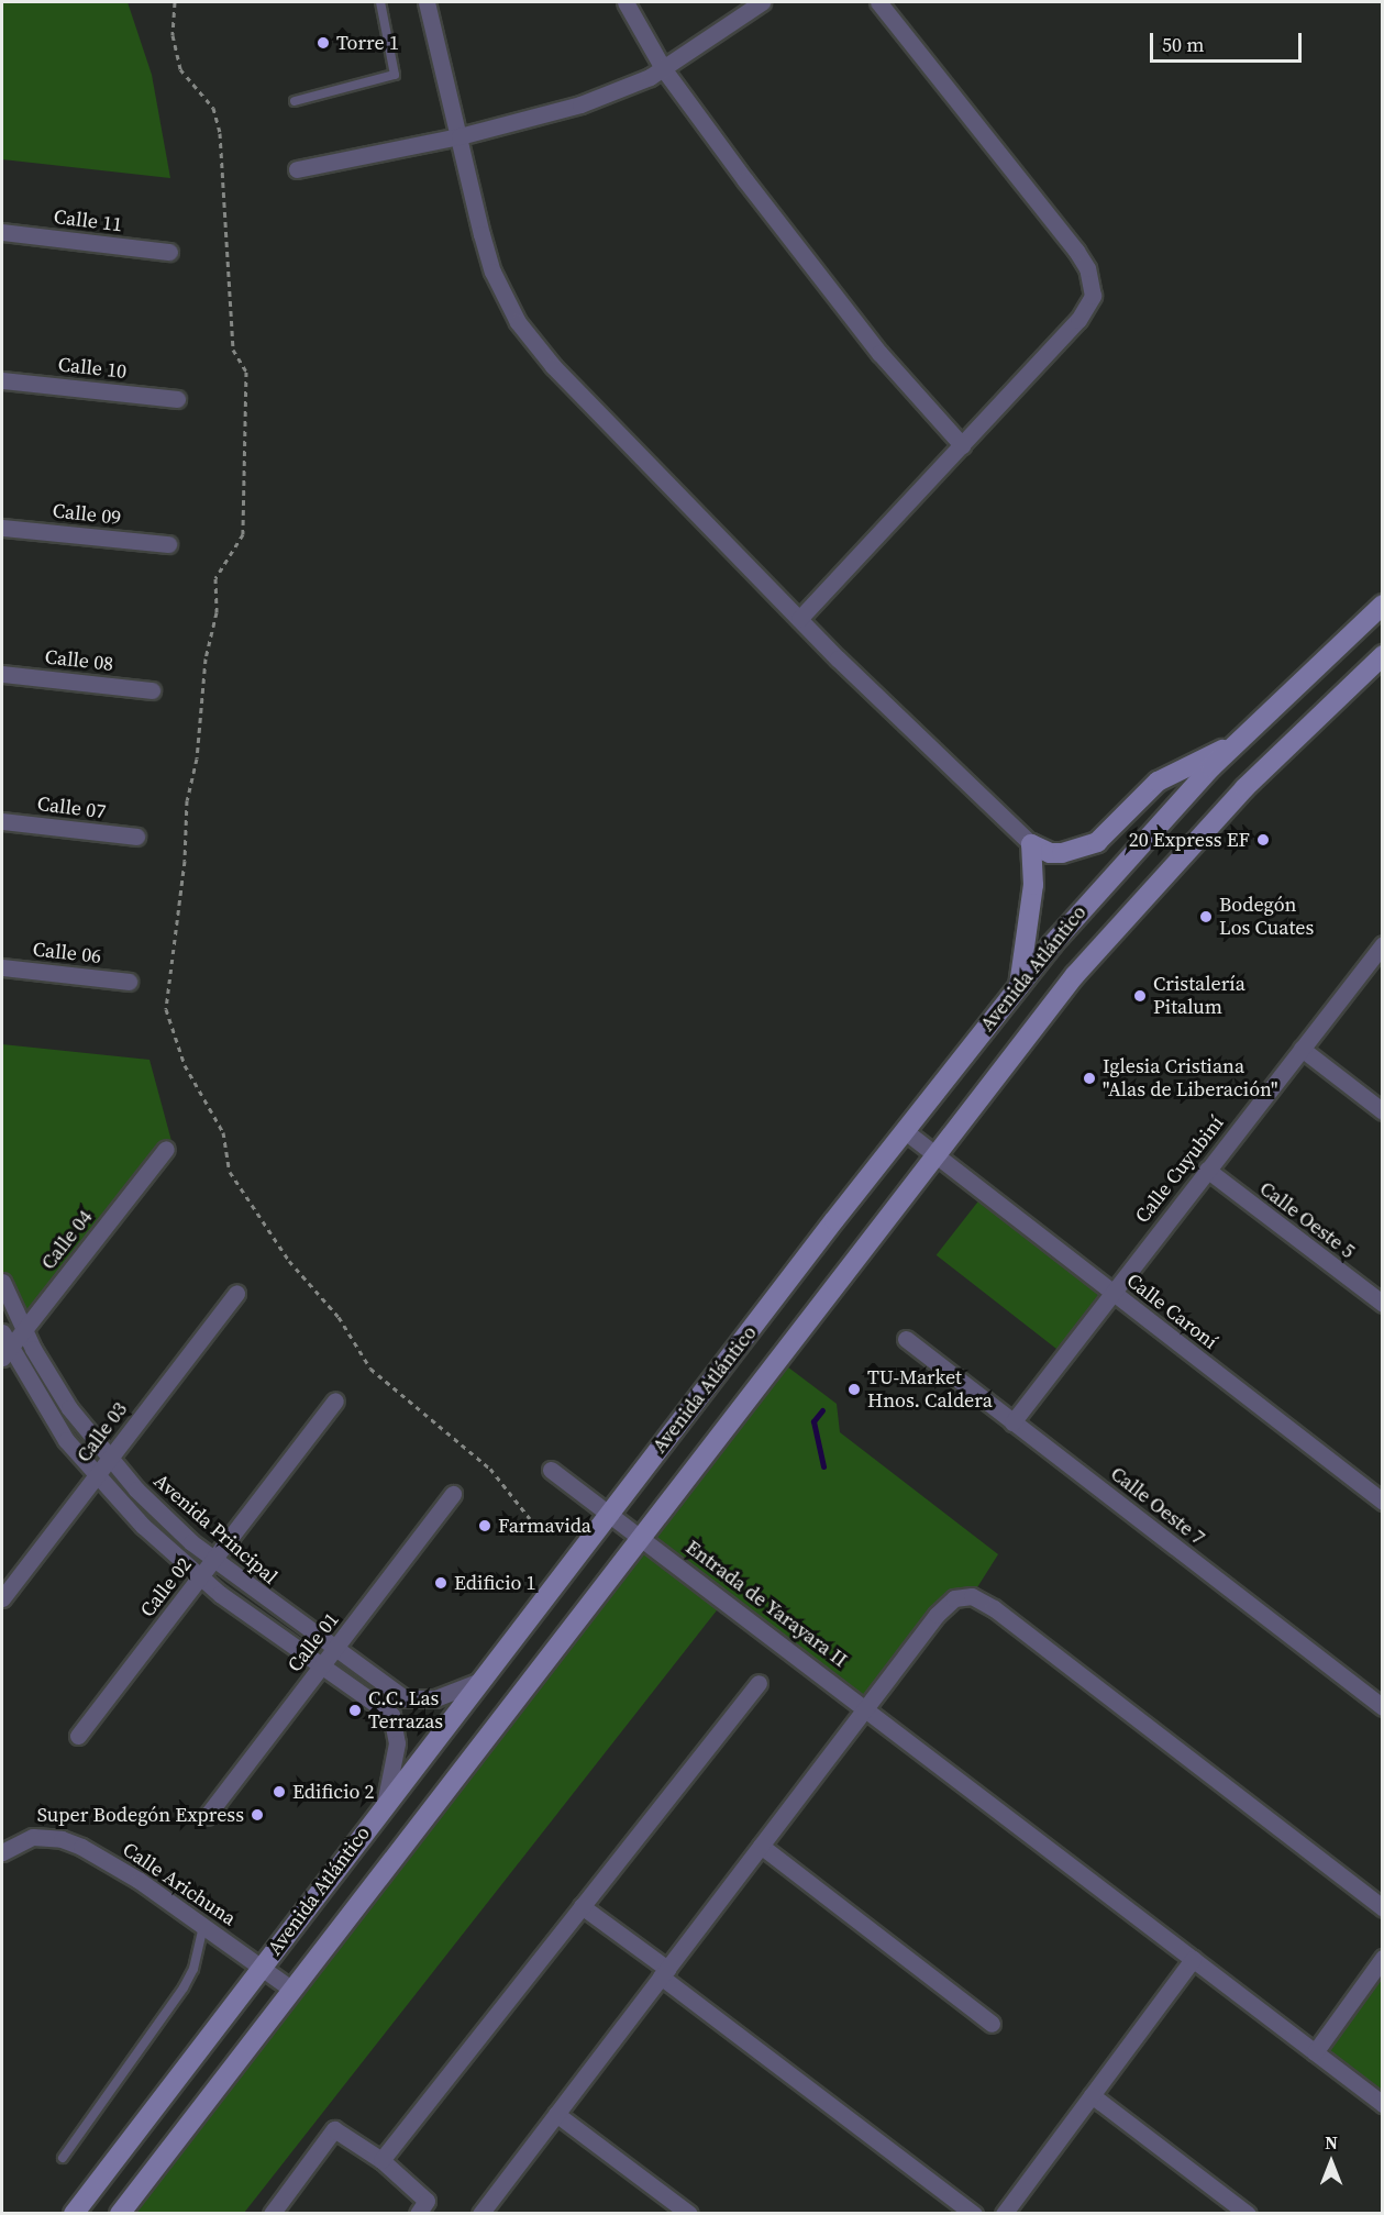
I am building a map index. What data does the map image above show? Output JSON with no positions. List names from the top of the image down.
{
  "streets": {
    "main road": ["Avenida Atlántico"],
    "street": [
      "Calle 11",
      "Calle 10",
      "Calle 09",
      "Calle 08",
      "Calle 07",
      "Calle 06",
      "Calle Cuyubiní",
      "Calle Oeste 5",
      "Calle 04",
      "Calle Caroní",
      "Calle 03",
      "Calle Oeste 7",
      "Avenida Principal",
      "Calle 02",
      "Entrada de Yarayara II",
      "Calle 01",
      "Calle Arichuna"
    ]
  },
  "crossings": [
    ["Avenida Atlántico", "Calle Caroní"],
    ["Avenida Atlántico", "Avenida Principal"],
    ["Avenida Atlántico", "Entrada de Yarayara II"],
    ["Avenida Atlántico", "Calle Arichuna"],
    ["Calle Cuyubiní", "Calle Oeste 5"],
    ["Calle Cuyubiní", "Calle Caroní"],
    ["Calle Cuyubiní", "Calle Oeste 7"],
    ["Calle 04", "Avenida Principal"],
    ["Calle 03", "Avenida Principal"],
    ["Avenida Principal", "Calle 02"],
    ["Avenida Principal", "Calle 01"]
  ],
  "places": [
    "Torre 1",
    "20 Express EF",
    "Bodegón Los Cuates",
    "Cristalería Pitalum",
    "Iglesia Cristiana \"Alas de Liberación\"",
    "TU-Market Hnos. Caldera",
    "Farmavida",
    "Edificio 1",
    "C.C. Las Terrazas",
    "Edificio 2",
    "Super Bodegón Express"
  ],
  "scale_bar": "50 m",
  "north": "top"
}
